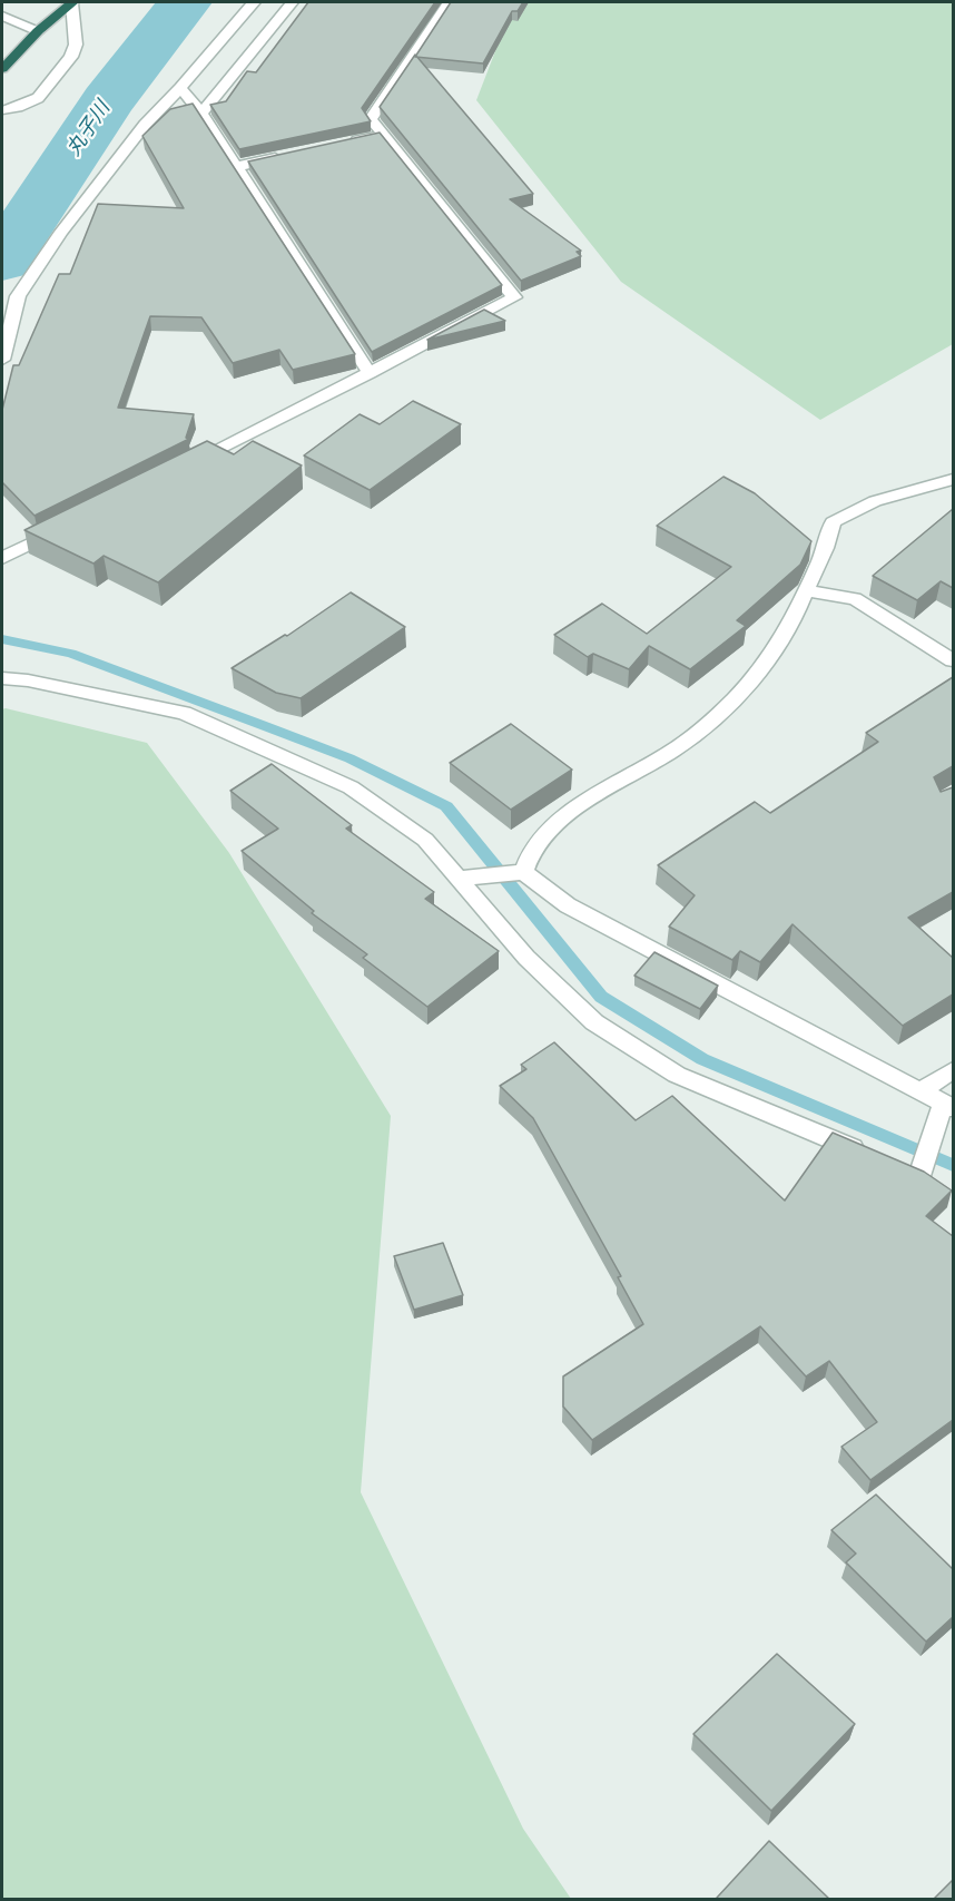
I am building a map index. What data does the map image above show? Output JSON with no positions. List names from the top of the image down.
{
  "water": ["丸子川"]
}
